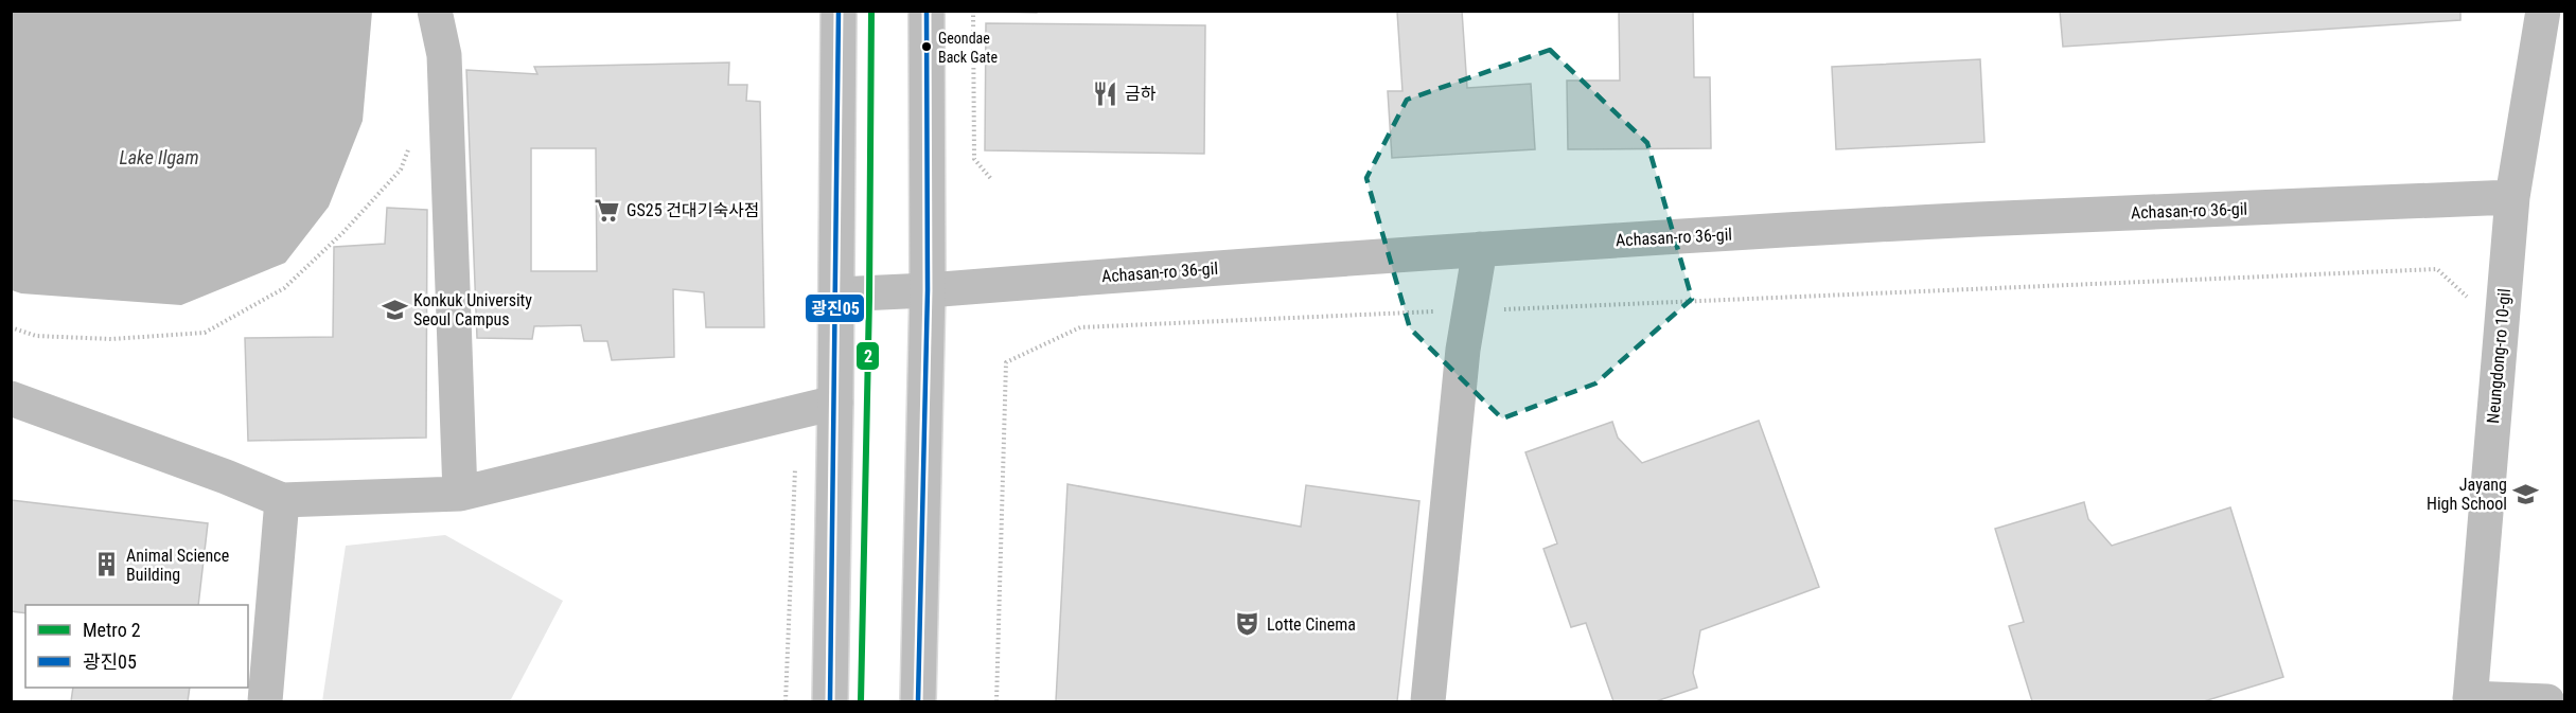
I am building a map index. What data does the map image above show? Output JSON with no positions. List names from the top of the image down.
{
  "streets": {
    "street": ["Achasan-ro 36-gil", "Neungdong-ro 10-gil"]
  },
  "crossings": [
    ["Achasan-ro 36-gil", "Neungdong-ro 10-gil"]
  ],
  "water": ["Lake Ilgam"],
  "places": {
    "other": ["Geondae Back Gate"],
    "restaurant": ["금하"],
    "supermarket": ["GS25 건대기숙사점"],
    "school or university": ["Konkuk University Seoul Campus", "Jayang High School"],
    "building": ["Animal Science Building"],
    "theatre": ["Lotte Cinema"]
  },
  "lines": ["metro line 2", "transit line 광진05"],
  "legend": ["Metro 2", "광진05"]
}
